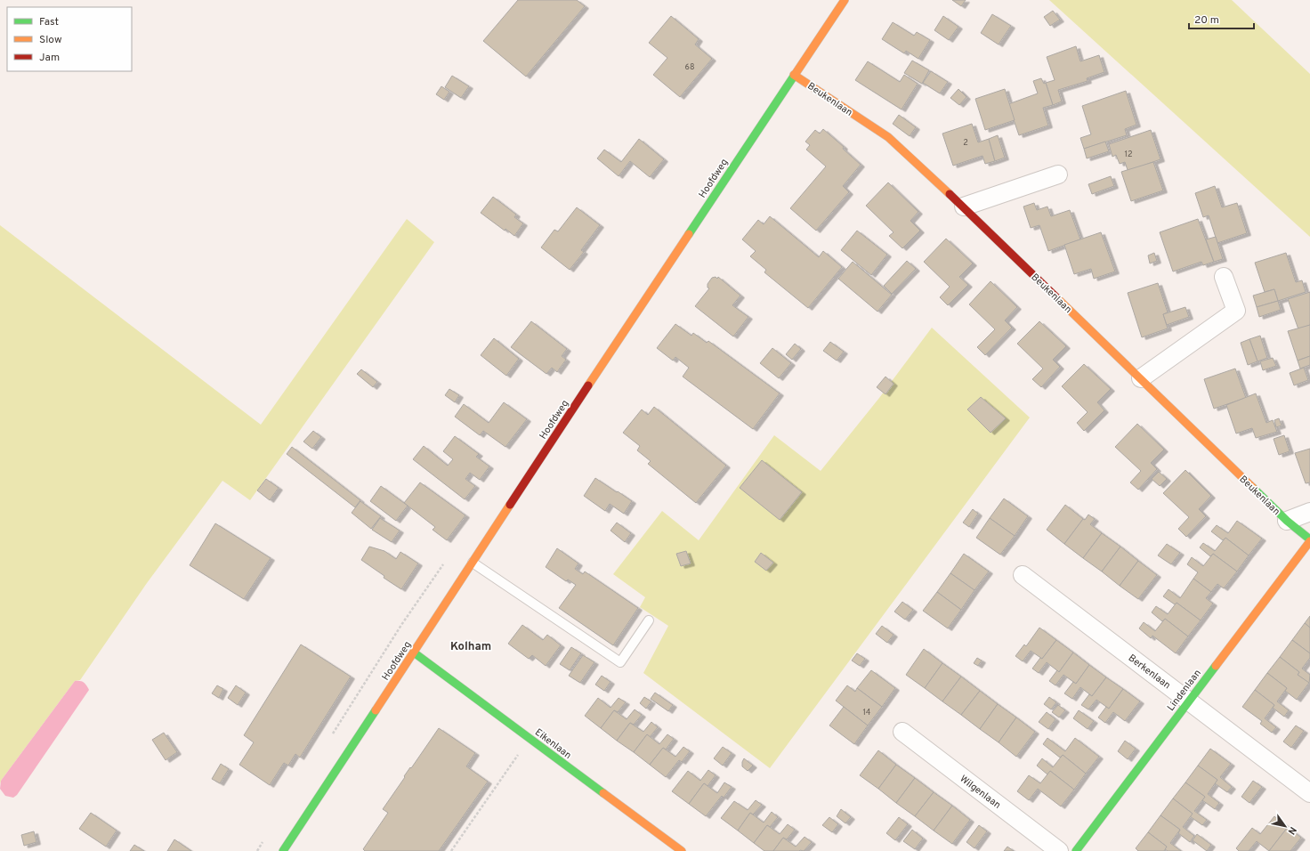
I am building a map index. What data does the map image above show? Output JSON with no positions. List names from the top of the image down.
{
  "streets": {
    "street": [
      "Beukenlaan",
      "Hoofdweg",
      "Berkenlaan",
      "Lindenlaan",
      "Eikenlaan",
      "Wilgenlaan"
    ]
  },
  "crossings": [
    ["Beukenlaan", "Hoofdweg"],
    ["Beukenlaan", "Lindenlaan"],
    ["Hoofdweg", "Eikenlaan"],
    ["Berkenlaan", "Lindenlaan"]
  ],
  "districts": ["Kolham"],
  "house_numbers": [
    "68",
    "2",
    "12",
    "14"
  ],
  "legend": ["Fast", "Slow", "Jam"],
  "scale_bar": "20 m",
  "north": "bottom right"
}
